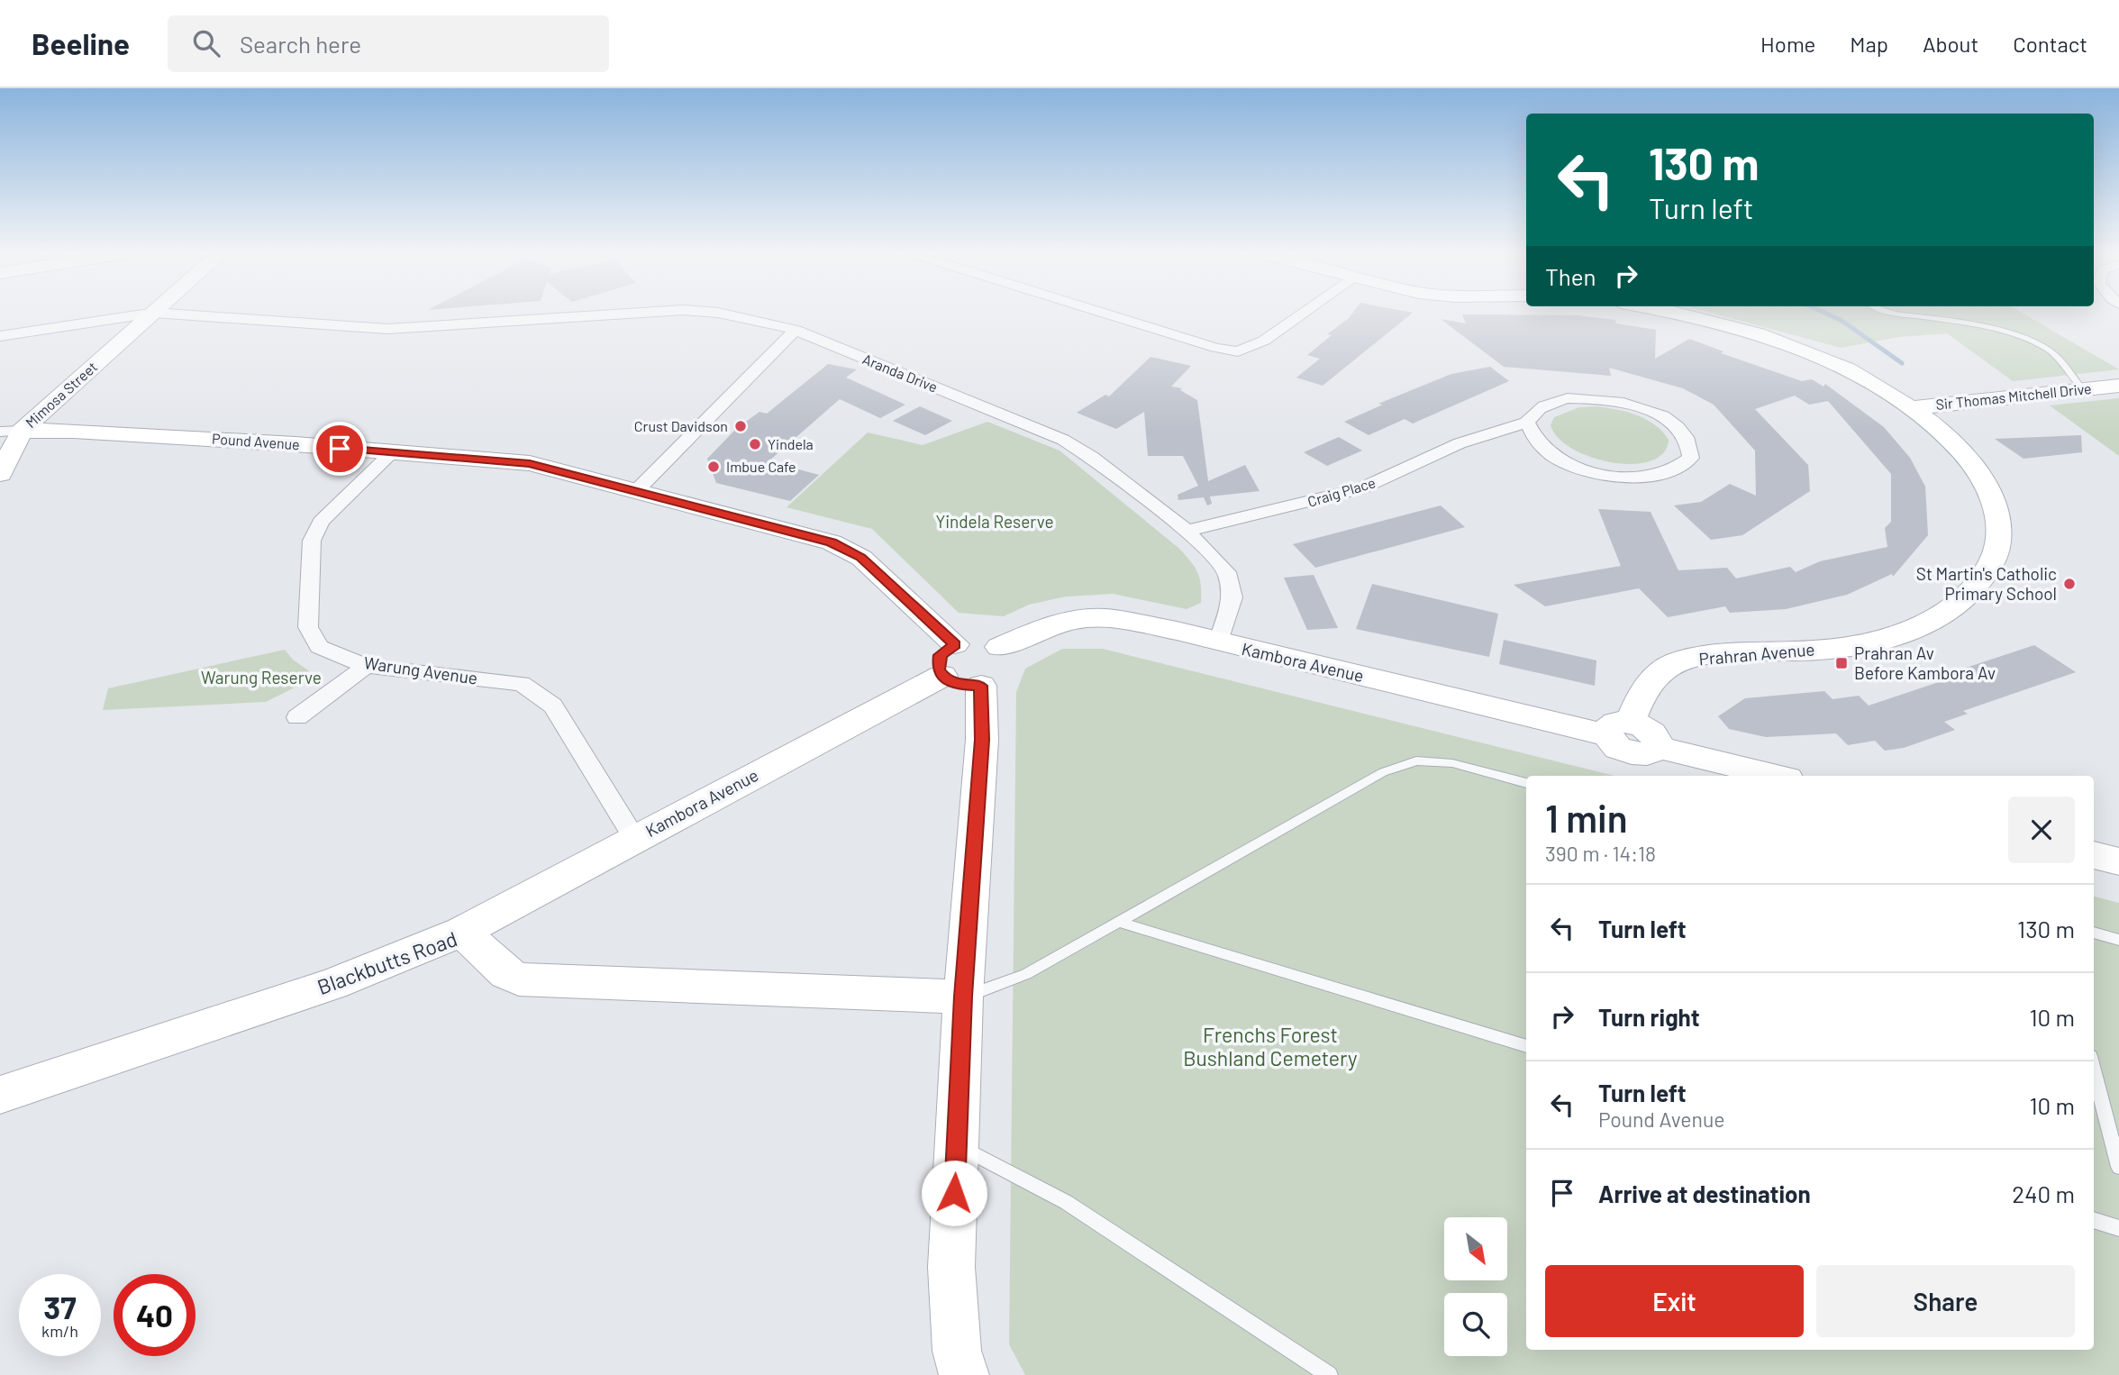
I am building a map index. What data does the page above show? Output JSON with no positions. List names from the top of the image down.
{
  "streets": {
    "street": [
      "Aranda Drive",
      "Mimosa Street",
      "Sir Thomas Mitchell Drive",
      "Pound Avenue",
      "Craig Place",
      "Prahran Avenue",
      "Kambora Avenue",
      "Warung Avenue",
      "Blackbutts Road"
    ]
  },
  "crossings": [
    ["Aranda Drive", "Mimosa Street"],
    ["Aranda Drive", "Craig Place"],
    ["Aranda Drive", "Kambora Avenue"],
    ["Mimosa Street", "Pound Avenue"],
    ["Sir Thomas Mitchell Drive", "Prahran Avenue"],
    ["Pound Avenue", "Warung Avenue"],
    ["Prahran Avenue", "Kambora Avenue"],
    ["Kambora Avenue", "Warung Avenue"],
    ["Kambora Avenue", "Blackbutts Road"]
  ],
  "parks": ["Yindela Reserve", "Warung Reserve", "Frenchs Forest Bushland Cemetery"],
  "places": {
    "other": [
      "Crust Davidson",
      "Yindela",
      "Imbue Cafe",
      "St Martin's Catholic Primary School"
    ],
    "transit": ["Prahran Av Before Kambora Av"]
  },
  "north": "bottom right",
  "page": {
    "header": "Beeline",
    "search": "Search here",
    "nav": [
      "Home",
      "Map",
      "About",
      "Contact"
    ],
    "turn": ["130 m", "Turn left"],
    "then": "Then",
    "heading": ["1 min", "390 m · 14:18"],
    "list": [
      {
        "name": "Turn left",
        "value": "130 m"
      },
      {
        "name": "Turn right",
        "value": "10 m"
      },
      {
        "name": "Turn left",
        "note": "Pound Avenue",
        "value": "10 m"
      },
      {
        "name": "Arrive at destination",
        "value": "240 m"
      }
    ],
    "buttons": ["Exit", "Share"],
    "speed": "37 km/h",
    "limit": "40"
  }
}
